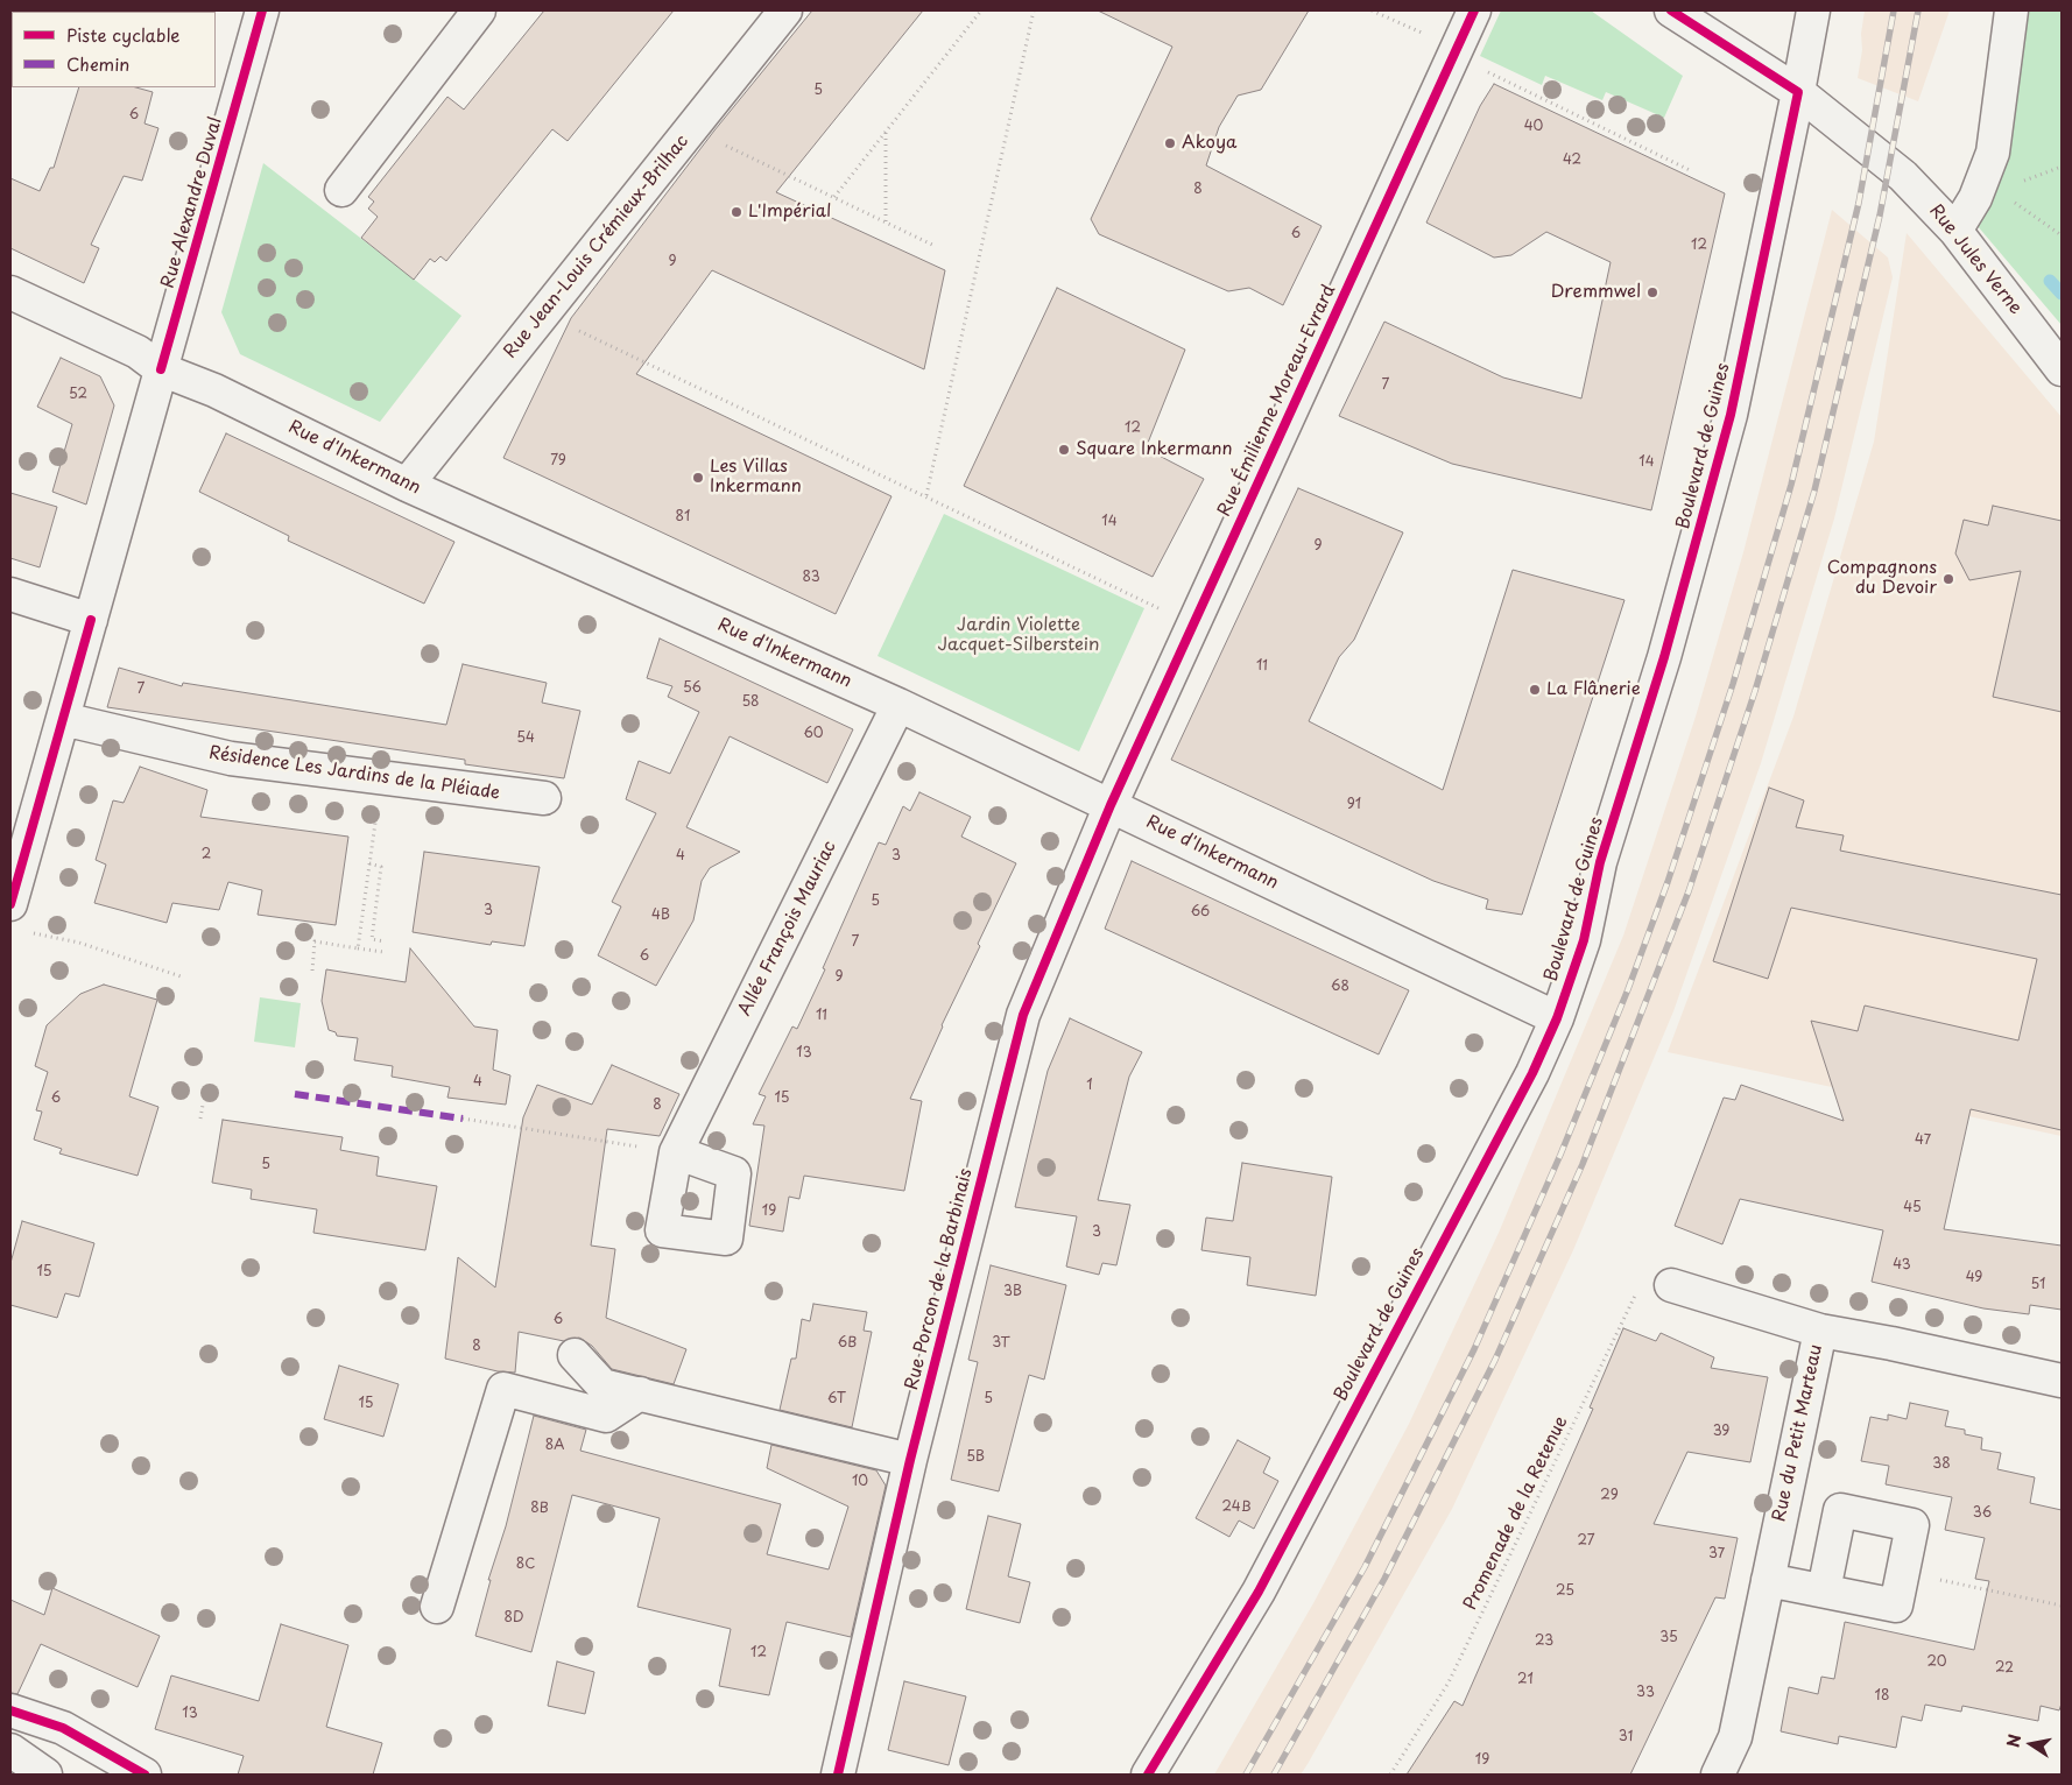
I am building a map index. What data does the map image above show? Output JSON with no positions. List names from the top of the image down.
{
  "streets": {
    "street": [
      "Rue Alexandre Duval",
      "Rue Jean-Louis Crémieux-Brilhac",
      "Rue Jules Verne",
      "Rue Émilienne Moreau-Evrard",
      "Boulevard de Guines",
      "Rue d'Inkermann",
      "Résidence Les Jardins de la Pléiade",
      "Allée François Mauriac",
      "Rue Porcon de la Barbinais",
      "Rue du Petit Marteau"
    ],
    "path": ["Promenade de la Retenue"]
  },
  "crossings": [
    ["Rue Alexandre Duval", "Rue d'Inkermann"],
    ["Rue Alexandre Duval", "Résidence Les Jardins de la Pléiade"],
    ["Rue Jean-Louis Crémieux-Brilhac", "Rue d'Inkermann"],
    ["Rue Jules Verne", "Boulevard de Guines"],
    ["Rue Émilienne Moreau-Evrard", "Rue d'Inkermann"],
    ["Rue Émilienne Moreau-Evrard", "Rue Porcon de la Barbinais"],
    ["Boulevard de Guines", "Rue d'Inkermann"],
    ["Rue d'Inkermann", "Allée François Mauriac"],
    ["Rue d'Inkermann", "Rue Porcon de la Barbinais"]
  ],
  "parks": ["Jardin Violette Jacquet-Silberstein"],
  "places": [
    "Akoya",
    "L'Impérial",
    "Dremmwel",
    "Square Inkermann",
    "Les Villas Inkermann",
    "Compagnons du Devoir",
    "La Flânerie"
  ],
  "house_numbers": [
    "5",
    "6",
    "40",
    "42",
    "8",
    "6",
    "12",
    "9",
    "7",
    "52",
    "12",
    "79",
    "14",
    "81",
    "14",
    "9",
    "83",
    "11",
    "56",
    "7",
    "58",
    "60",
    "54",
    "91",
    "2",
    "4",
    "3",
    "5",
    "3",
    "66",
    "4B",
    "7",
    "6",
    "9",
    "68",
    "11",
    "13",
    "4",
    "1",
    "6",
    "15",
    "8",
    "47",
    "5",
    "45",
    "19",
    "3",
    "43",
    "15",
    "49",
    "51",
    "3B",
    "6",
    "6B",
    "3T",
    "8",
    "6T",
    "5",
    "15",
    "39",
    "8A",
    "5B",
    "38",
    "10",
    "29",
    "24B",
    "8B",
    "36",
    "27",
    "37",
    "8C",
    "25",
    "8D",
    "35",
    "23",
    "12",
    "20",
    "22",
    "21",
    "33",
    "18",
    "13",
    "31",
    "19"
  ],
  "legend": ["Piste cyclable", "Chemin"],
  "north": "left"
}
